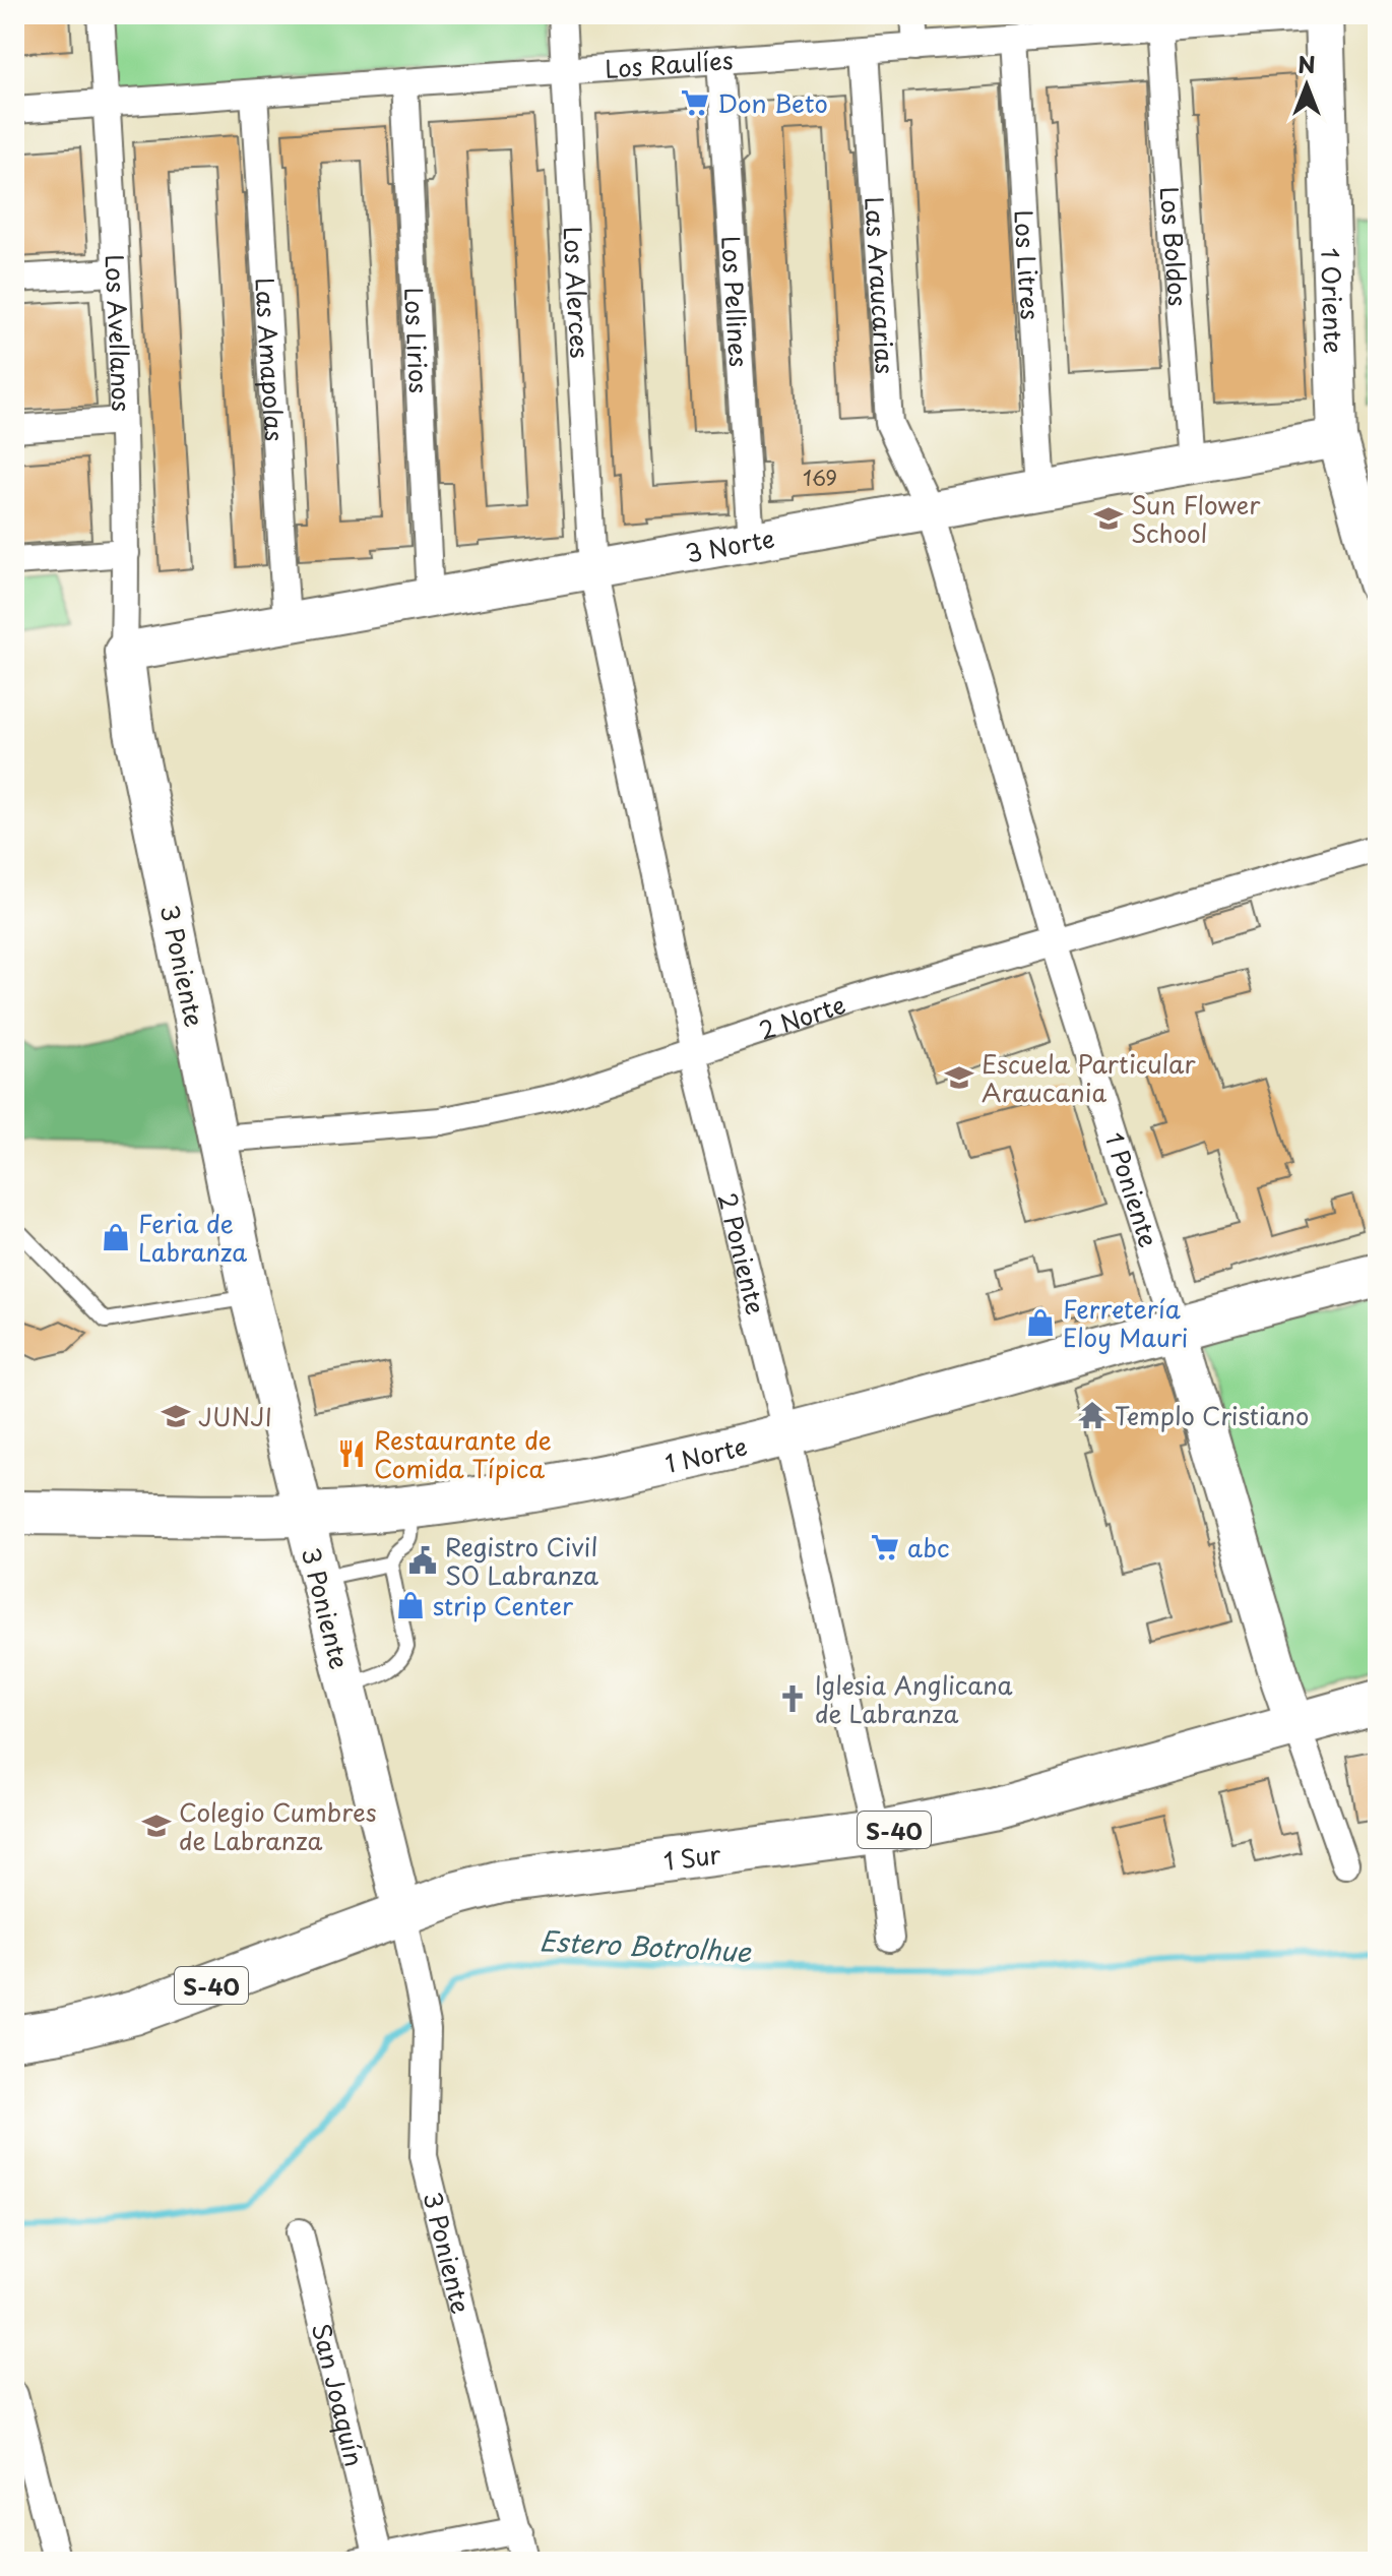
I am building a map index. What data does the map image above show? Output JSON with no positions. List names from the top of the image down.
{
  "streets": {
    "main road": ["1 Norte", "S-40", "1 Sur"],
    "street": [
      "Los Raulíes",
      "Los Boldos",
      "Los Litres",
      "Las Araucarias",
      "Los Alerces",
      "Los Pellines",
      "1 Oriente",
      "Los Avellanos",
      "Los Lirios",
      "Las Amapolas",
      "3 Norte",
      "3 Poniente",
      "2 Norte",
      "1 Poniente",
      "2 Poniente",
      "San Joaquín"
    ]
  },
  "crossings": [
    ["Los Raulíes", "Los Boldos"],
    ["Los Raulíes", "Los Litres"],
    ["Los Raulíes", "Las Araucarias"],
    ["Los Raulíes", "Los Alerces"],
    ["Los Raulíes", "Los Pellines"],
    ["Los Raulíes", "1 Oriente"],
    ["Los Raulíes", "Los Avellanos"],
    ["Los Raulíes", "Los Lirios"],
    ["Los Raulíes", "Las Amapolas"],
    ["Los Boldos", "3 Norte"],
    ["Los Litres", "3 Norte"],
    ["Las Araucarias", "3 Norte"],
    ["Las Araucarias", "1 Poniente"],
    ["Los Alerces", "3 Norte"],
    ["Los Alerces", "2 Poniente"],
    ["Los Pellines", "3 Norte"],
    ["1 Oriente", "3 Norte"],
    ["Los Avellanos", "3 Norte"],
    ["Los Avellanos", "3 Poniente"],
    ["Los Lirios", "3 Norte"],
    ["Las Amapolas", "3 Norte"],
    ["3 Norte", "3 Poniente"],
    ["3 Norte", "1 Poniente"],
    ["3 Norte", "2 Poniente"],
    ["3 Poniente", "2 Norte"],
    ["3 Poniente", "1 Norte"],
    ["3 Poniente", "1 Sur"],
    ["2 Norte", "1 Poniente"],
    ["2 Norte", "2 Poniente"],
    ["1 Poniente", "1 Norte"],
    ["1 Poniente", "1 Sur"],
    ["2 Poniente", "1 Norte"],
    ["2 Poniente", "1 Sur"]
  ],
  "water": ["Estero Botrolhue"],
  "places": {
    "supermarket": ["Don Beto", "abc"],
    "school or university": [
      "Sun Flower School",
      "Escuela Particular Araucania",
      "JUNJI",
      "Colegio Cumbres de Labranza"
    ],
    "shop": ["Feria de Labranza", "Ferretería Eloy Mauri", "strip Center"],
    "temple": ["Templo Cristiano"],
    "restaurant": ["Restaurante de Comida Típica"],
    "public building": ["Registro Civil SO Labranza"],
    "church": ["Iglesia Anglicana de Labranza"]
  },
  "house_numbers": ["169"],
  "north": "top"
}
